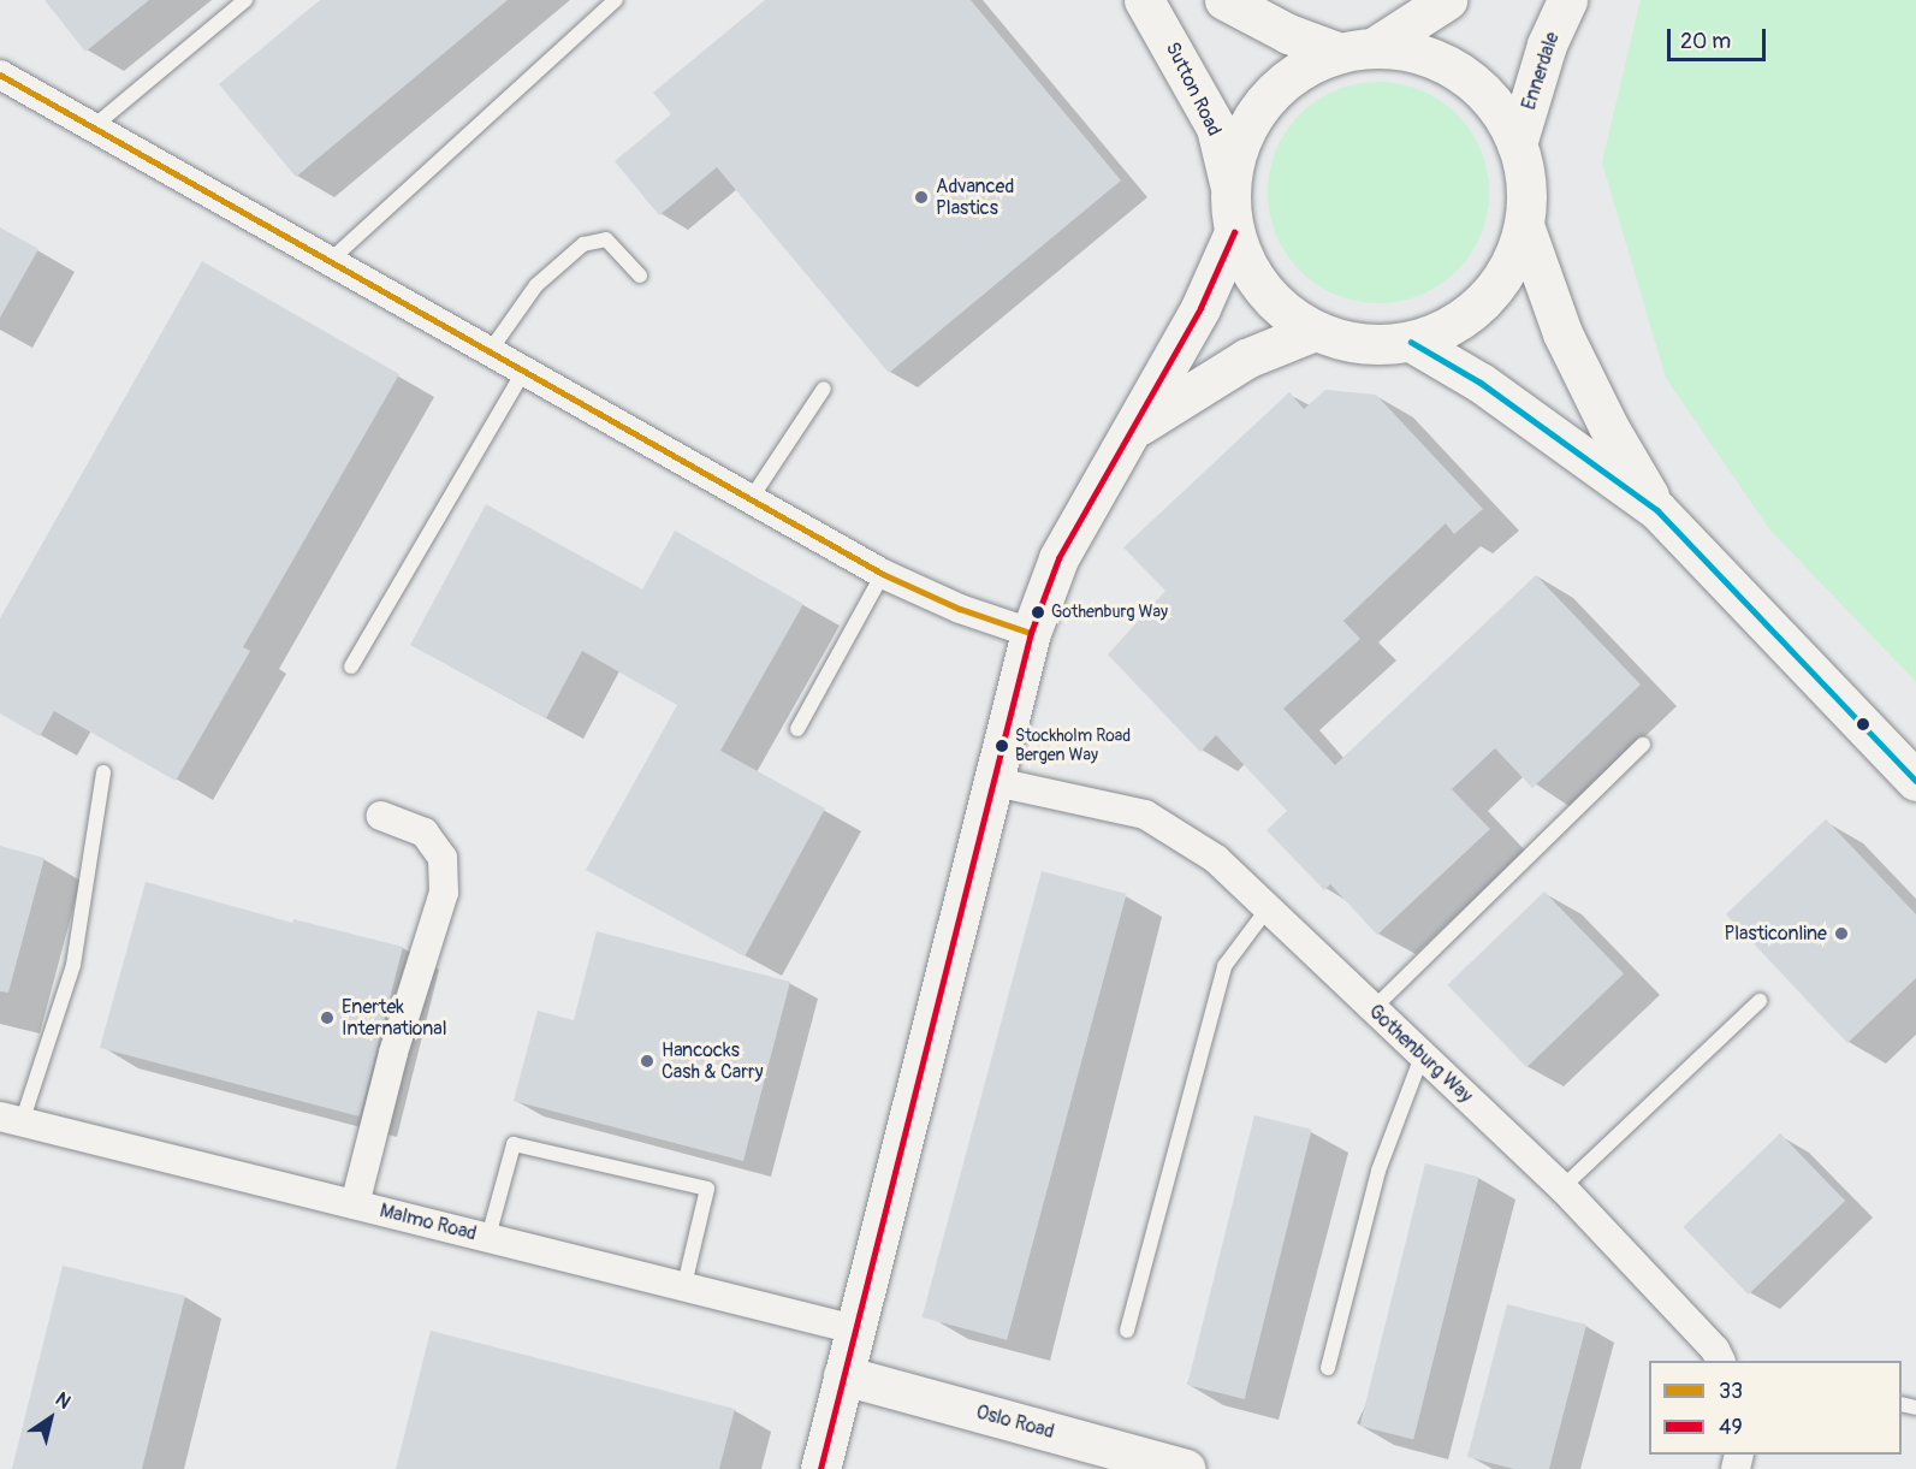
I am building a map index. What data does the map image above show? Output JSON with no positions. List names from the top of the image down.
{
  "streets": {
    "main road": ["Ennerdale", "Sutton Road", "Oslo Road"],
    "street": ["Gothenburg Way", "Malmo Road"]
  },
  "places": [
    "Advanced Plastics",
    "Gothenburg Way",
    "Stockholm Road Bergen Way",
    "Plasticonline",
    "Enertek International",
    "Hancocks Cash & Carry"
  ],
  "lines": ["transit line 33", "transit line 49"],
  "legend": ["33", "49"],
  "scale_bar": "20 m",
  "north": "top right"
}
